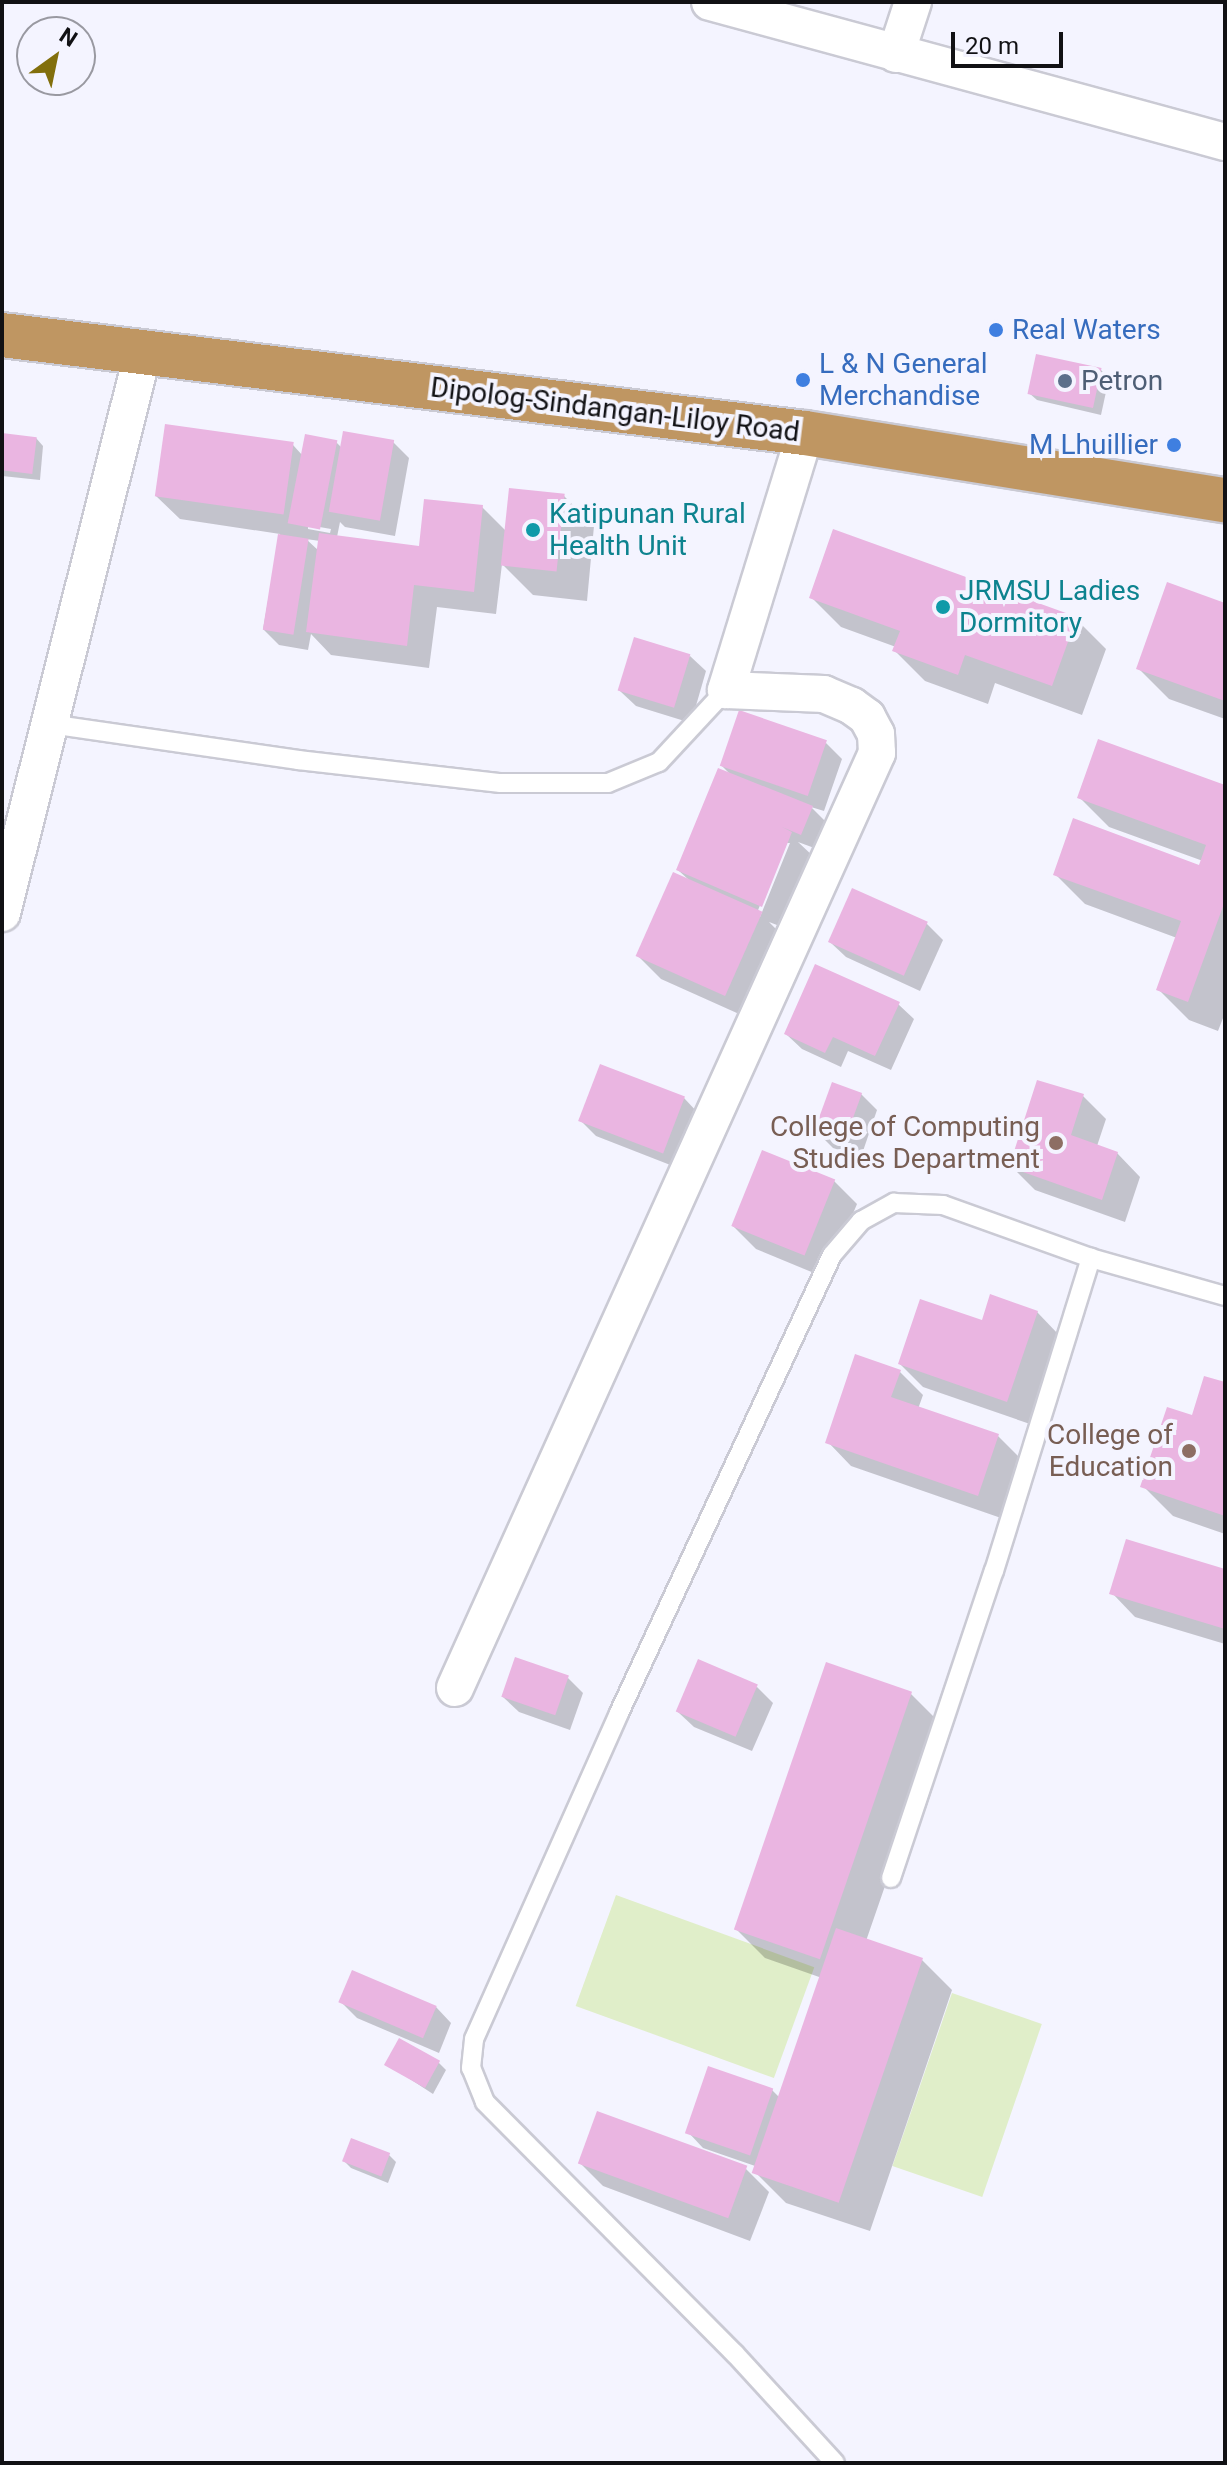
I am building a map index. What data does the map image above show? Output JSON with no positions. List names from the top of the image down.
{
  "streets": {
    "highway": ["Dipolog-Sindangan-Liloy Road"]
  },
  "places": [
    "Real Waters",
    "L & N General Merchandise",
    "Petron",
    "M Lhuillier",
    "Katipunan Rural Health Unit",
    "JRMSU Ladies Dormitory",
    "College of Computing Studies Department",
    "College of Education"
  ],
  "scale_bar": "20 m",
  "north": "top right"
}
